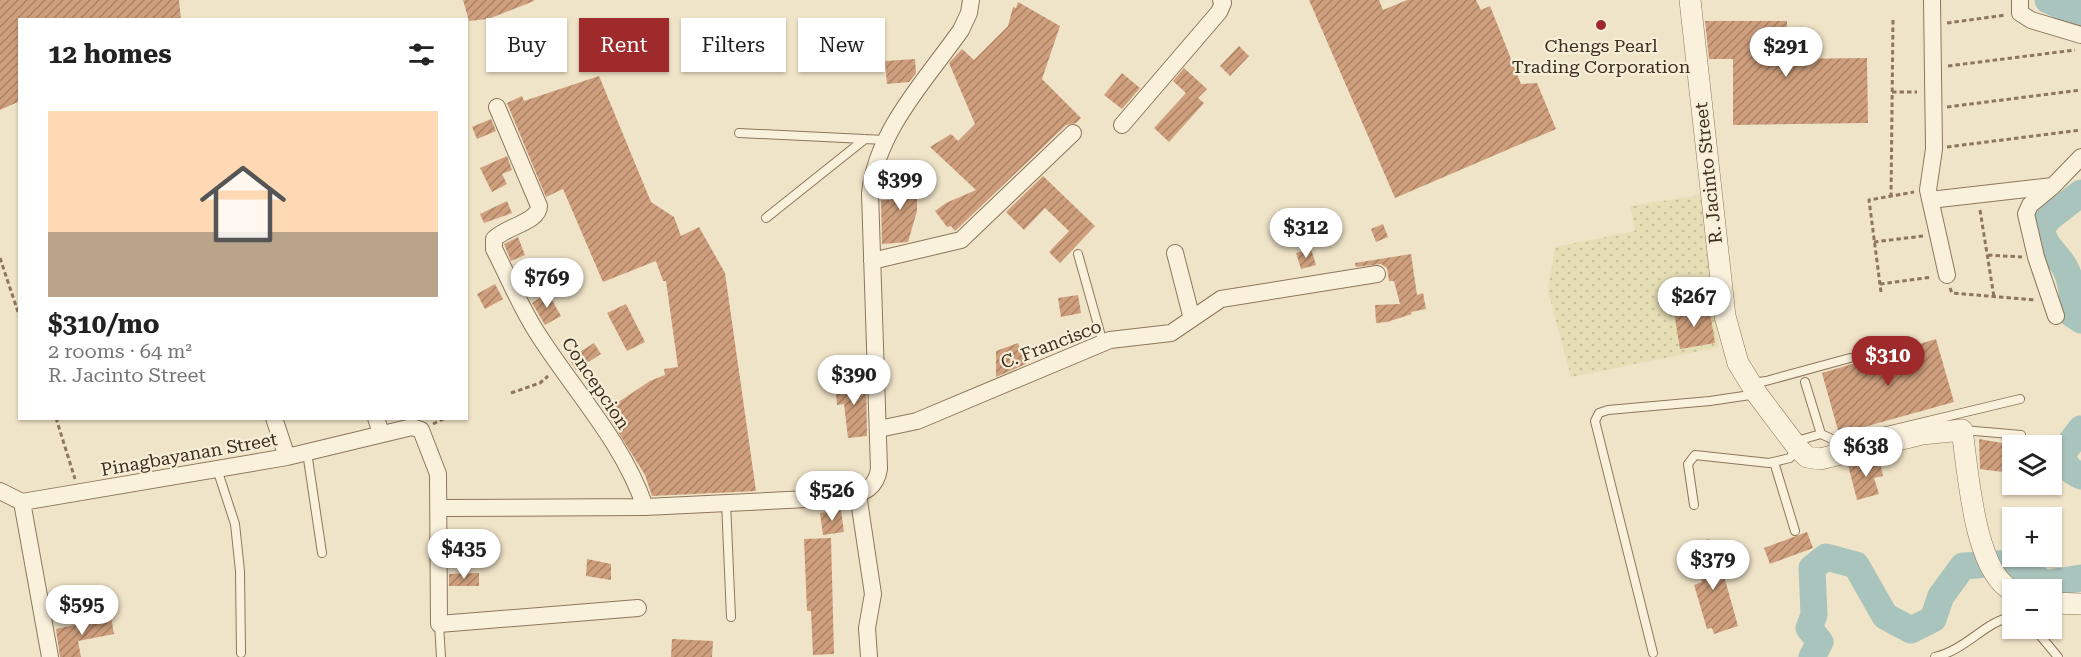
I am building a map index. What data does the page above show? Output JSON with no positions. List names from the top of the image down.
{
  "streets": {
    "street": [
      "R. Jacinto Street",
      "C. Francisco",
      "Concepcion",
      "Pinagbayanan Street"
    ]
  },
  "places": ["Chengs Pearl Trading Corporation"],
  "page": {
    "chip": [
      "Buy",
      "Rent",
      "Filters",
      "New"
    ],
    "heading": "12 homes",
    "price": [
      "$291",
      "$399",
      "$312",
      "$769",
      "$267",
      "$310",
      "$390",
      "$638",
      "$526",
      "$435",
      "$379",
      "$595"
    ],
    "list": [
      {
        "name": "$310/mo",
        "note": "2 rooms · 64 m² · R. Jacinto Street"
      }
    ],
    "map_buttons": ["+", "−"]
  }
}
